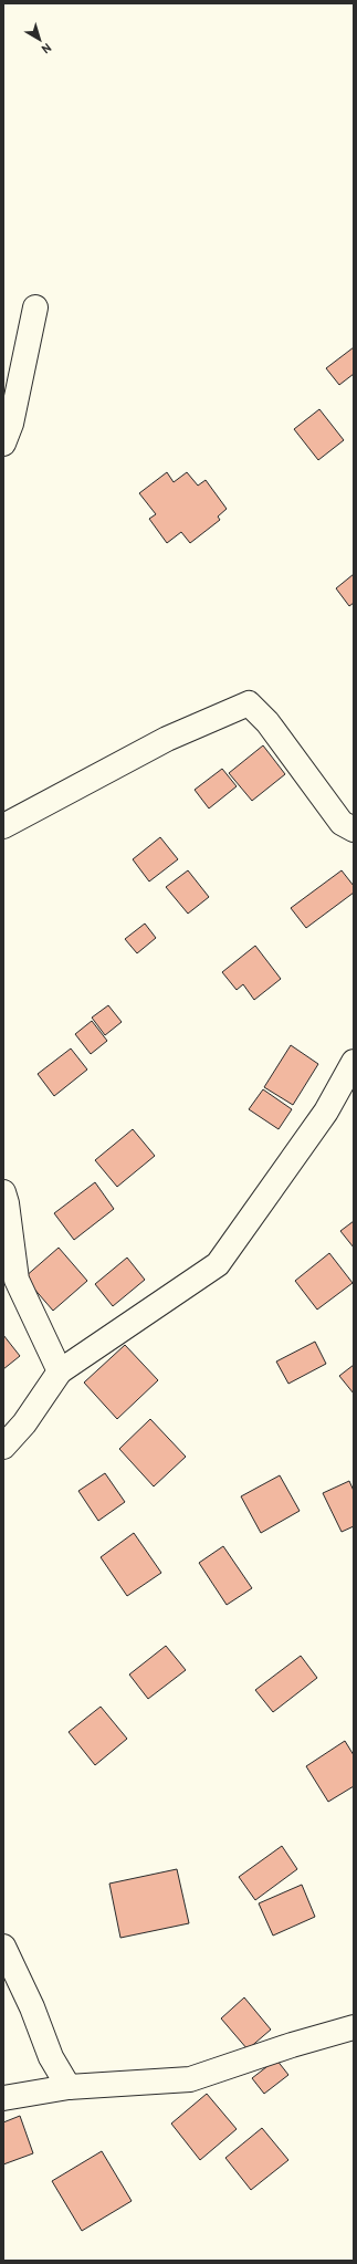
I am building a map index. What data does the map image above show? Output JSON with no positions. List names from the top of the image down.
{
  "north": "bottom right"
}
